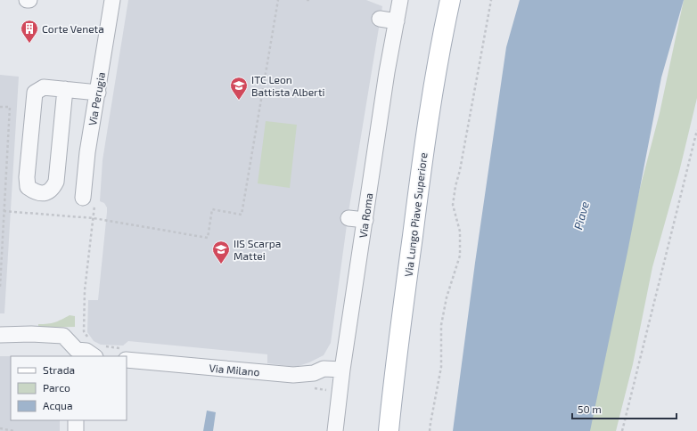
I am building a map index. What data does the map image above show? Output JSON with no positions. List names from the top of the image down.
{
  "streets": {
    "main road": ["Via Lungo Piave Superiore"],
    "street": ["Via Perugia", "Via Roma", "Via Milano"]
  },
  "crossings": [
    ["Via Roma", "Via Milano"]
  ],
  "water": ["Piave"],
  "places": {
    "building": ["Corte Veneta"],
    "school or university": ["ITC Leon Battista Alberti", "IIS Scarpa Mattei"]
  },
  "legend": ["Strada", "Parco", "Acqua"],
  "scale_bar": "50 m"
}
